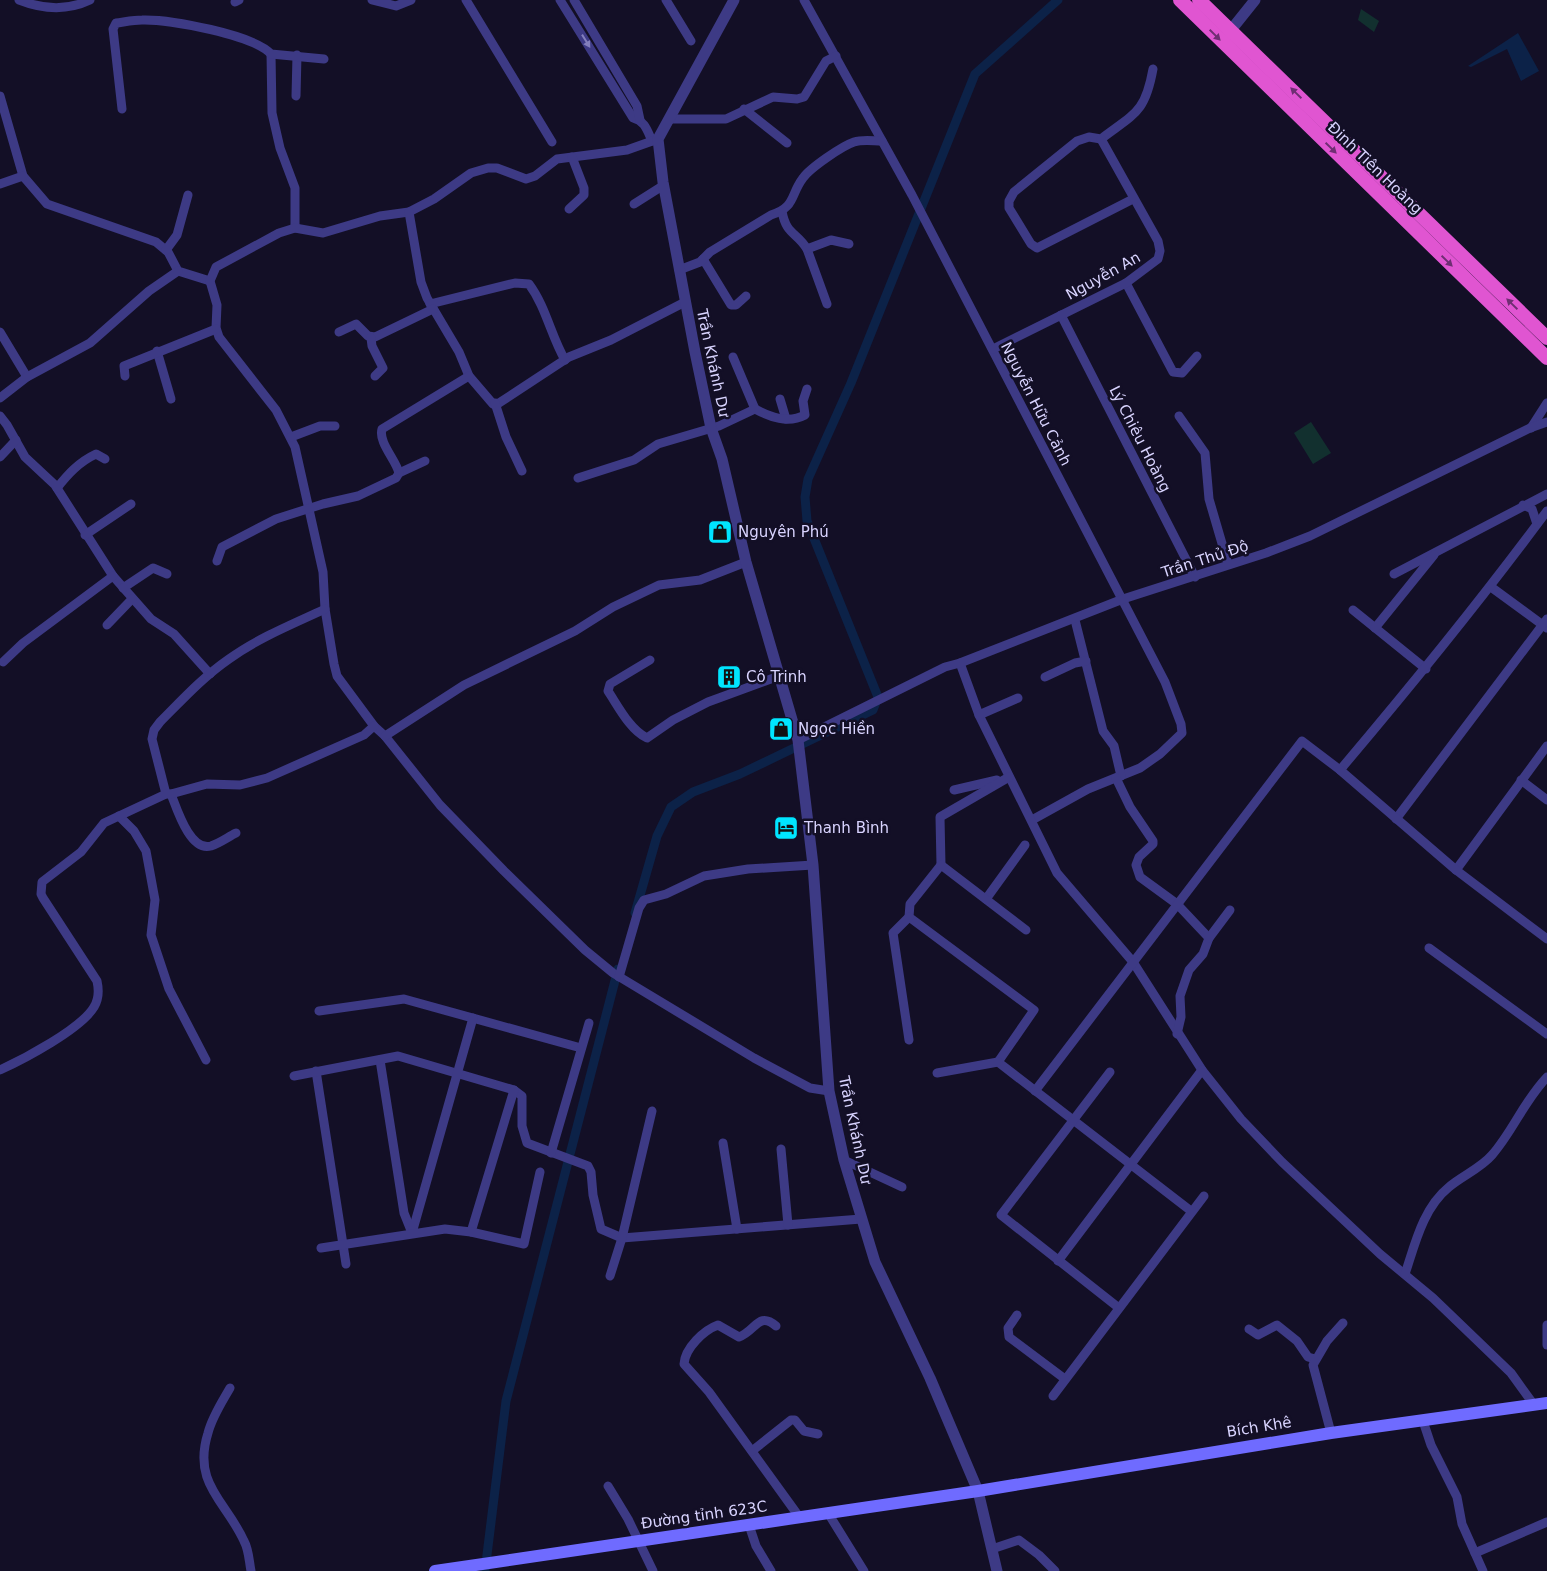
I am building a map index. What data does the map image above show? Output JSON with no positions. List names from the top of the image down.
{
  "streets": {
    "highway": ["Đinh Tiên Hoàng"],
    "main road": ["Bích Khê", "Đường tỉnh 623C"],
    "street": [
      "Nguyễn An",
      "Trần Khánh Dư",
      "Nguyễn Hữu Cảnh",
      "Lý Chiêu Hoàng",
      "Trần Thủ Độ"
    ]
  },
  "crossings": [
    ["Nguyễn An", "Nguyễn Hữu Cảnh"],
    ["Nguyễn An", "Lý Chiêu Hoàng"],
    ["Trần Khánh Dư", "Trần Thủ Độ"],
    ["Trần Khánh Dư", "Bích Khê"],
    ["Trần Khánh Dư", "Đường tỉnh 623C"],
    ["Nguyễn Hữu Cảnh", "Trần Thủ Độ"],
    ["Lý Chiêu Hoàng", "Trần Thủ Độ"],
    ["Bích Khê", "Đường tỉnh 623C"]
  ],
  "places": {
    "shop": ["Nguyên Phú", "Ngọc Hiền"],
    "building": ["Cô Trinh"],
    "hotel": ["Thanh Bình"]
  }
}
